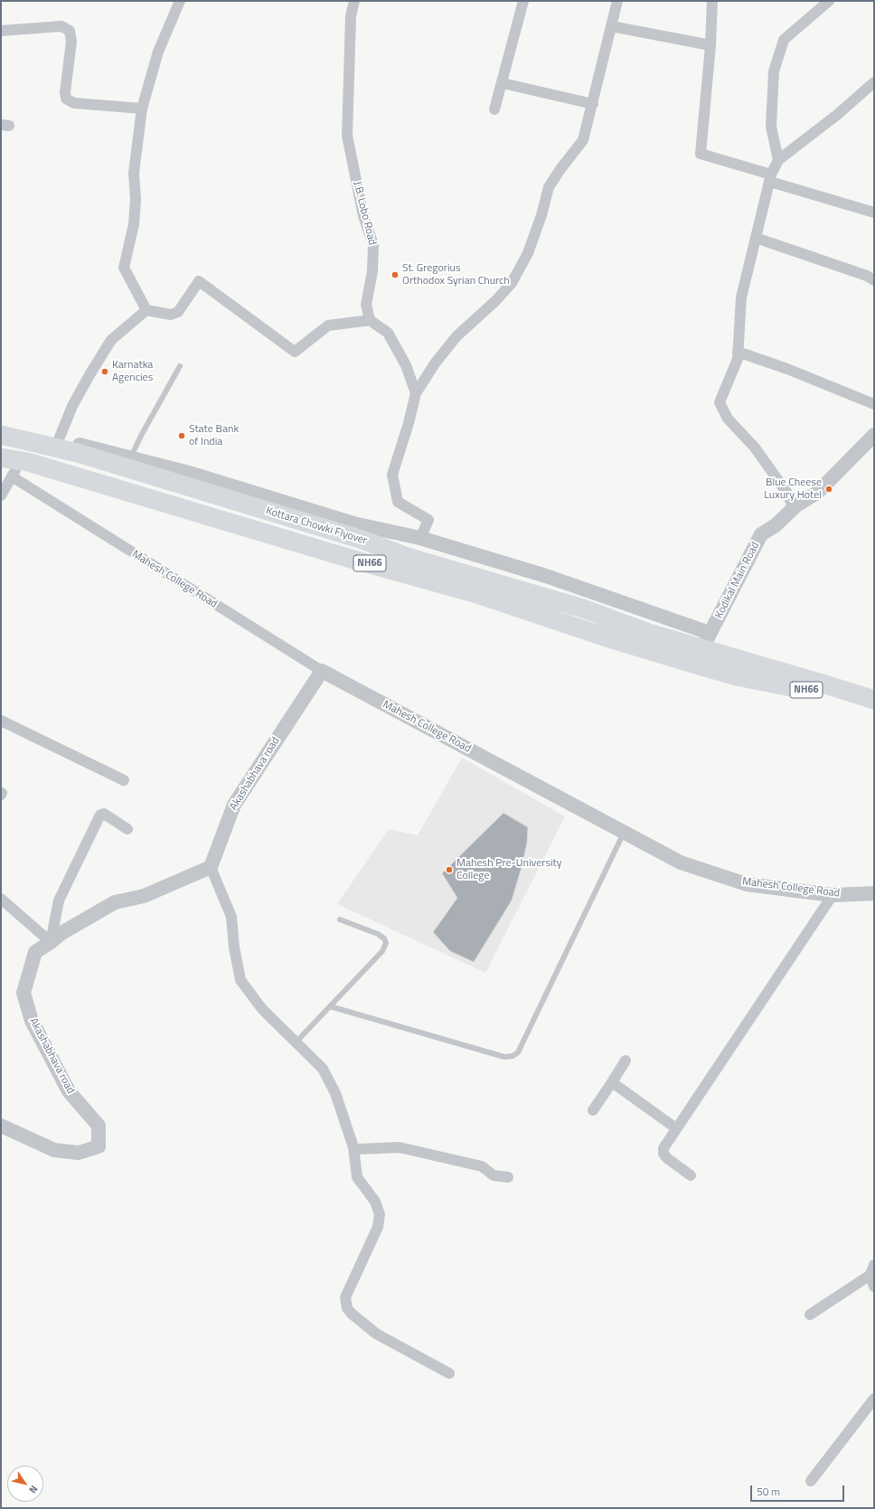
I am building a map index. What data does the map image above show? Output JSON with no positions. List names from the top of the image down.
{
  "streets": {
    "highway": ["Kottara Chowki Flyover", "NH66"],
    "street": [
      "J.B. Lobo Road",
      "Mahesh College Road",
      "Kodikal Main Road",
      "Akashabhava road"
    ]
  },
  "crossings": [
    ["Kottara Chowki Flyover", "NH66"],
    ["Kottara Chowki Flyover", "Kodikal Main Road"],
    ["NH66", "Mahesh College Road"],
    ["NH66", "Kodikal Main Road"],
    ["Mahesh College Road", "Akashabhava road"]
  ],
  "places": [
    "St. Gregorius Orthodox Syrian Church",
    "Karnatka Agencies",
    "State Bank of India",
    "Blue Cheese Luxury Hotel",
    "Mahesh Pre-University College"
  ],
  "scale_bar": "50 m",
  "north": "bottom right"
}
